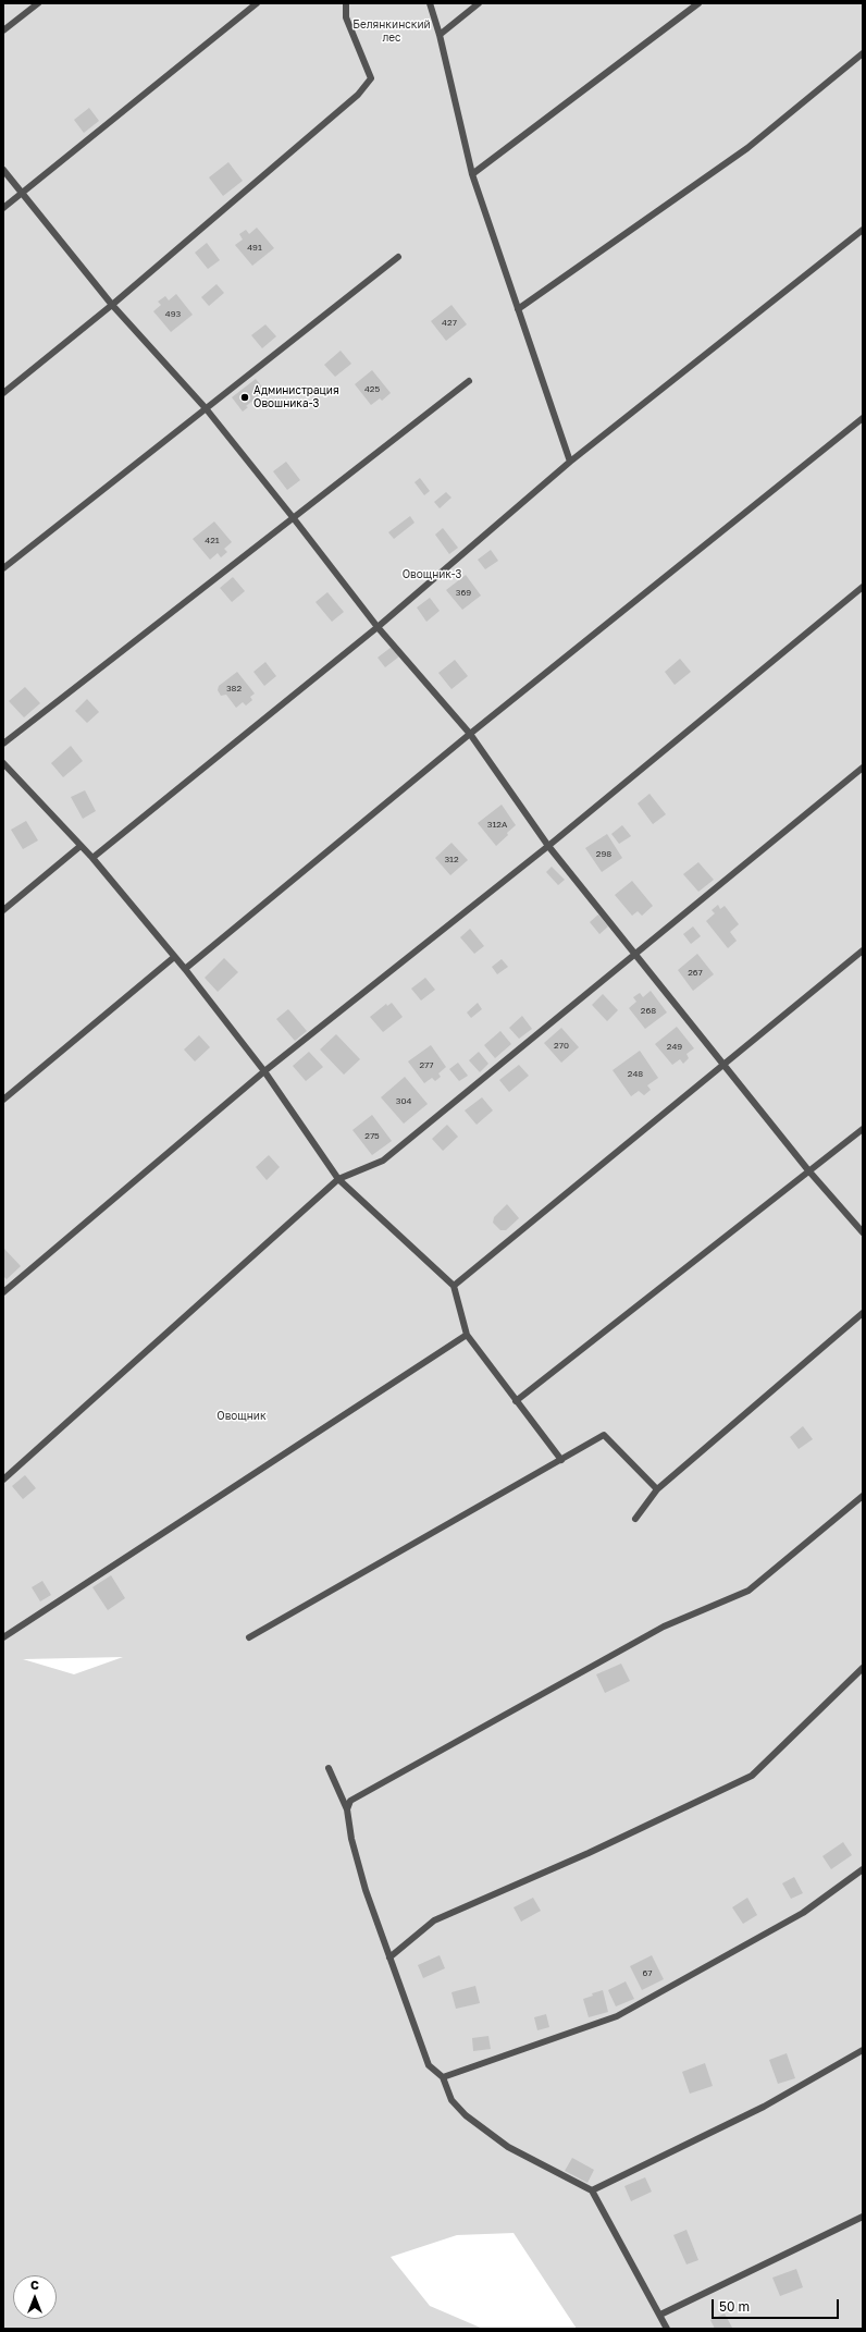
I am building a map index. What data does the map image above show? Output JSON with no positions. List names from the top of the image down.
{
  "parks": ["Белянкинский лес", "Овощник-3", "Овощник"],
  "places": ["Администрация Овошника-3"],
  "house_numbers": [
    "491",
    "493",
    "427",
    "425",
    "421",
    "369",
    "382",
    "312А",
    "298",
    "312",
    "267",
    "268",
    "270",
    "249",
    "277",
    "248",
    "304",
    "275",
    "67"
  ],
  "scale_bar": "50 m",
  "north": "top"
}
